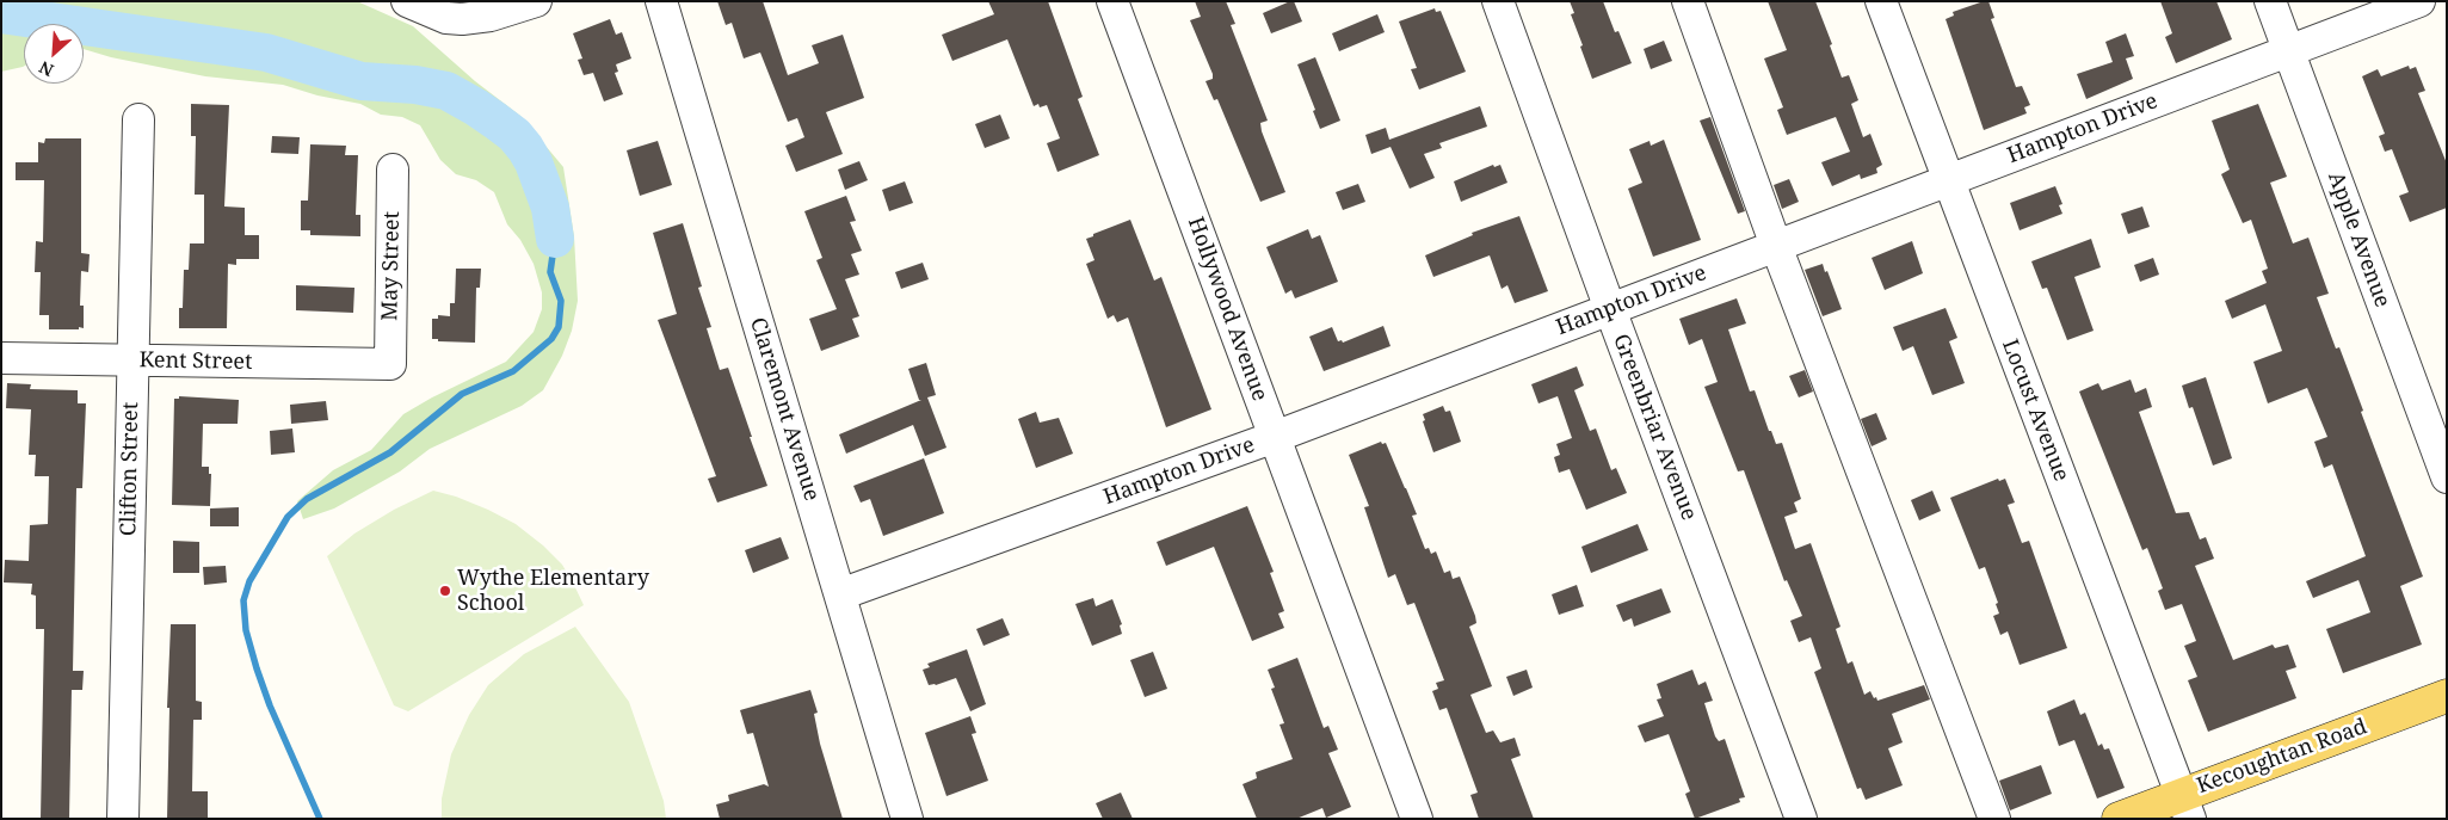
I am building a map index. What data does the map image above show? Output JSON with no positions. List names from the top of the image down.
{
  "streets": {
    "main road": ["Kecoughtan Road"],
    "street": [
      "Hampton Drive",
      "Apple Avenue",
      "May Street",
      "Hollywood Avenue",
      "Kent Street",
      "Claremont Avenue",
      "Locust Avenue",
      "Greenbriar Avenue",
      "Clifton Street"
    ]
  },
  "crossings": [
    ["Hampton Drive", "Apple Avenue"],
    ["Hampton Drive", "Hollywood Avenue"],
    ["Hampton Drive", "Claremont Avenue"],
    ["Hampton Drive", "Locust Avenue"],
    ["Hampton Drive", "Greenbriar Avenue"],
    ["May Street", "Kent Street"],
    ["Kent Street", "Clifton Street"],
    ["Locust Avenue", "Kecoughtan Road"]
  ],
  "places": ["Wythe Elementary School"],
  "north": "bottom left"
}
